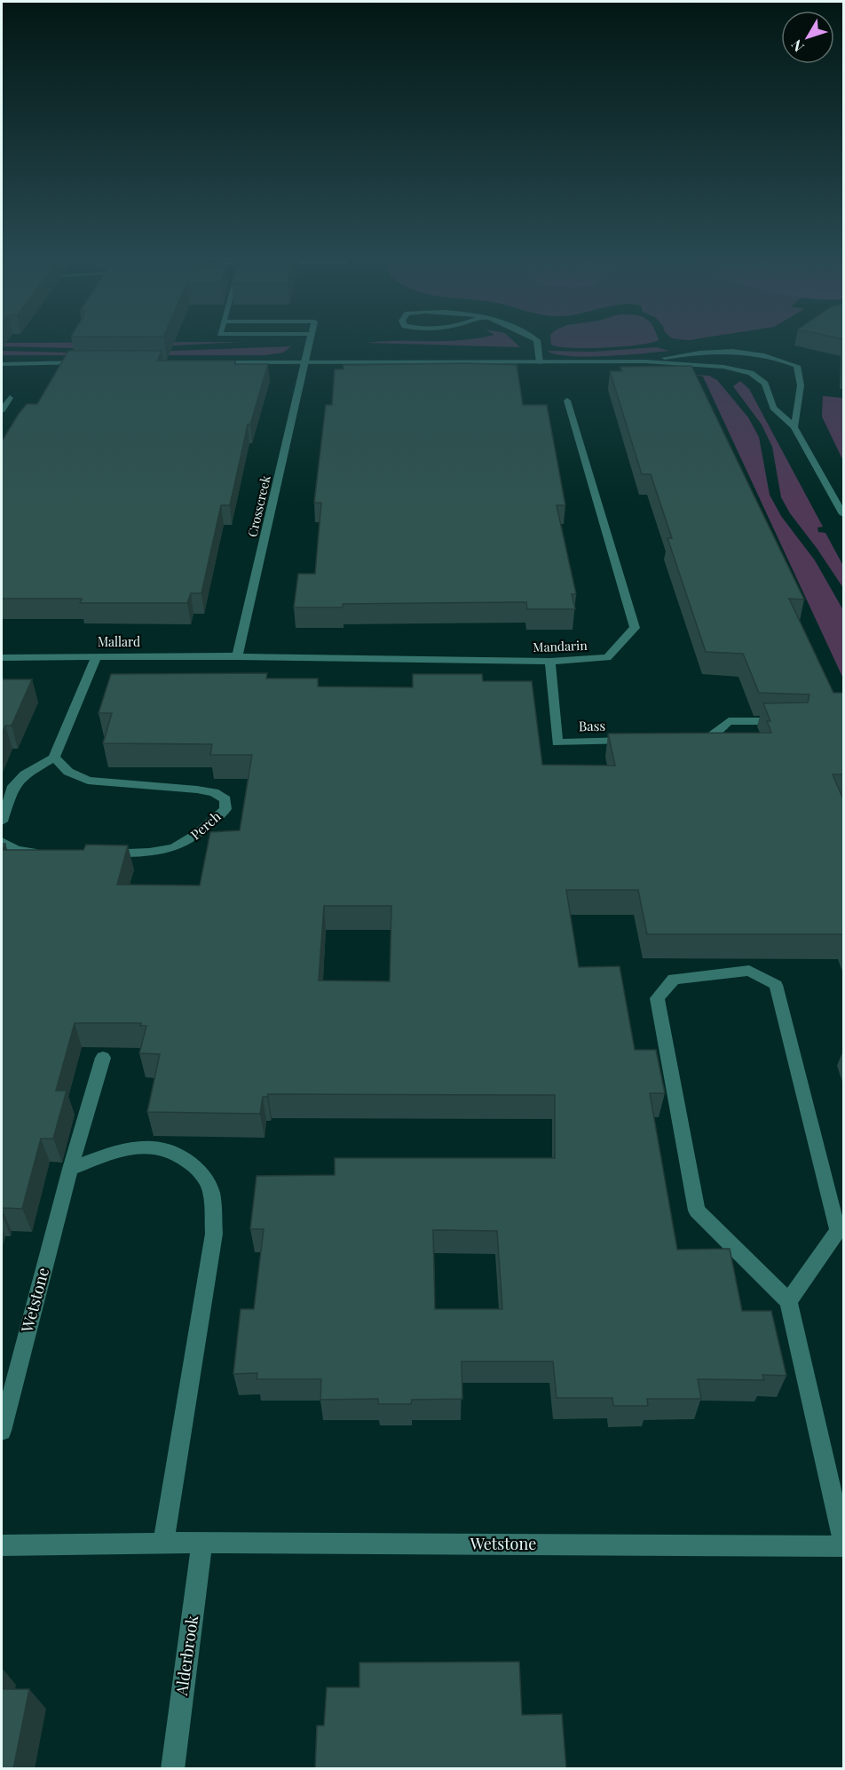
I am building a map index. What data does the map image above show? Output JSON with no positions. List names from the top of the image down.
{
  "streets": {
    "street": [
      "Crosscreek",
      "Mallard",
      "Mandarin",
      "Bass",
      "Perch",
      "Wetstone",
      "Alderbrook"
    ]
  },
  "crossings": [
    ["Crosscreek", "Mallard"],
    ["Crosscreek", "Mandarin"],
    ["Mallard", "Mandarin"],
    ["Mandarin", "Bass"],
    ["Wetstone", "Alderbrook"]
  ],
  "north": "bottom left"
}
